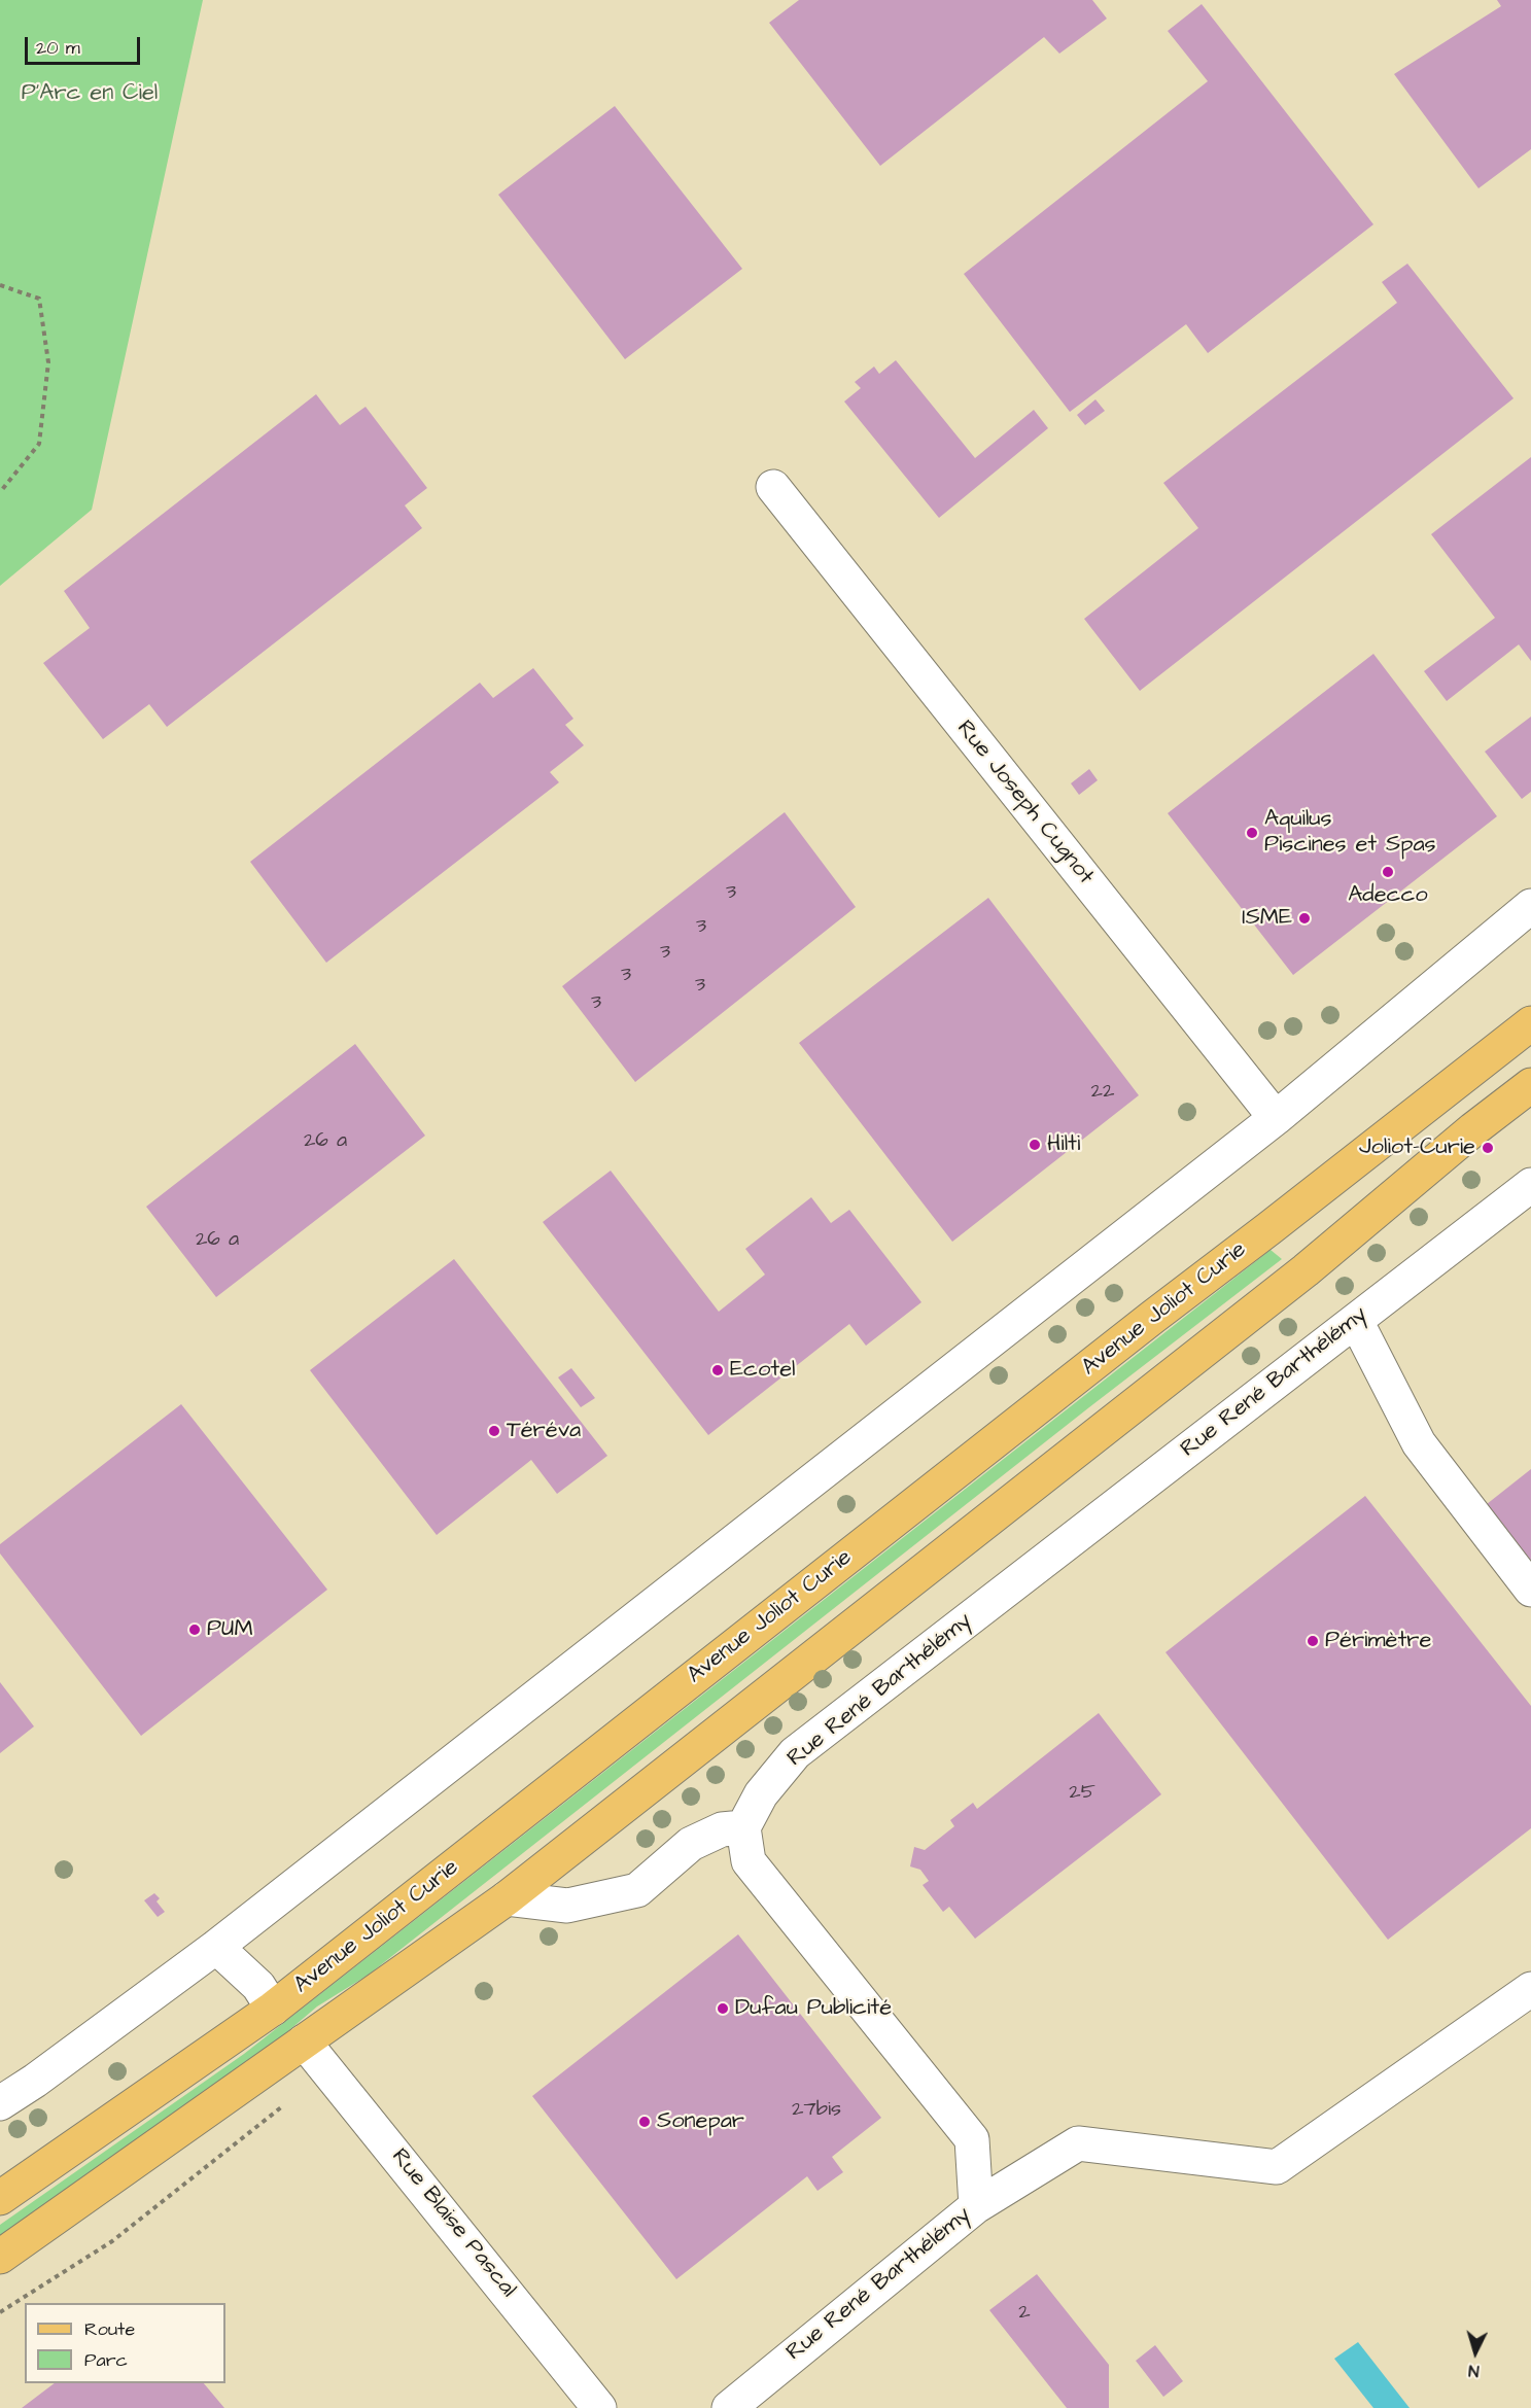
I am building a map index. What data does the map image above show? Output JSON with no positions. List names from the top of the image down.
{
  "streets": {
    "main road": ["Avenue Joliot Curie"],
    "street": ["Rue Joseph Cugnot", "Rue René Barthélémy", "Rue Blaise Pascal"]
  },
  "crossings": [
    ["Avenue Joliot Curie", "Rue Blaise Pascal"]
  ],
  "parks": ["P'Arc en Ciel"],
  "places": [
    "Aquilus Piscines et Spas",
    "Adecco",
    "ISME",
    "Hilti",
    "Joliot-Curie",
    "Ecotel",
    "Téréva",
    "PUM",
    "Périmètre",
    "Dufau Publicité",
    "Sonepar"
  ],
  "house_numbers": [
    "3",
    "3",
    "3",
    "3",
    "3",
    "3",
    "22",
    "26 a",
    "26 a",
    "25",
    "27bis",
    "2"
  ],
  "legend": ["Route", "Parc"],
  "scale_bar": "20 m",
  "north": "bottom"
}
